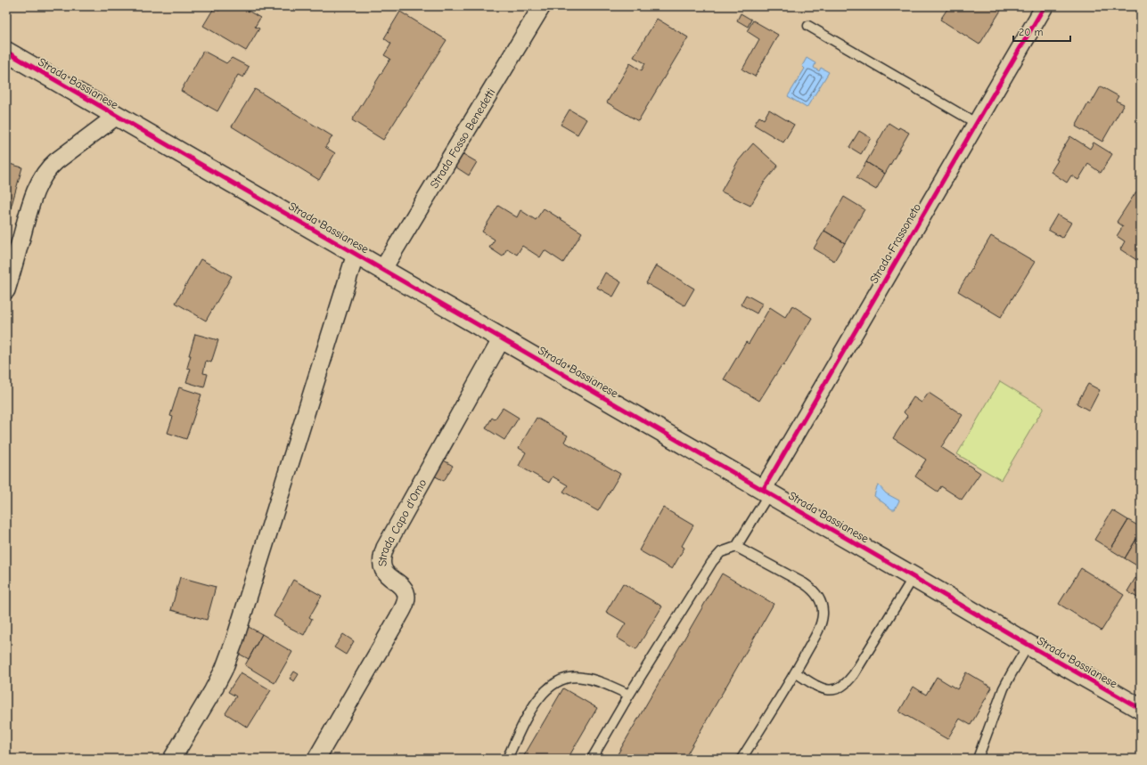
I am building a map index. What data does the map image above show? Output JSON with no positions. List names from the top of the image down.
{
  "streets": {
    "street": [
      "Strada Bassianese",
      "Strada Fosso Benedetti",
      "Strada Frassoneto",
      "Strada Capo d'Omo"
    ]
  },
  "crossings": [
    ["Strada Bassianese", "Strada Fosso Benedetti"],
    ["Strada Bassianese", "Strada Frassoneto"],
    ["Strada Bassianese", "Strada Capo d'Omo"]
  ],
  "scale_bar": "20 m"
}
